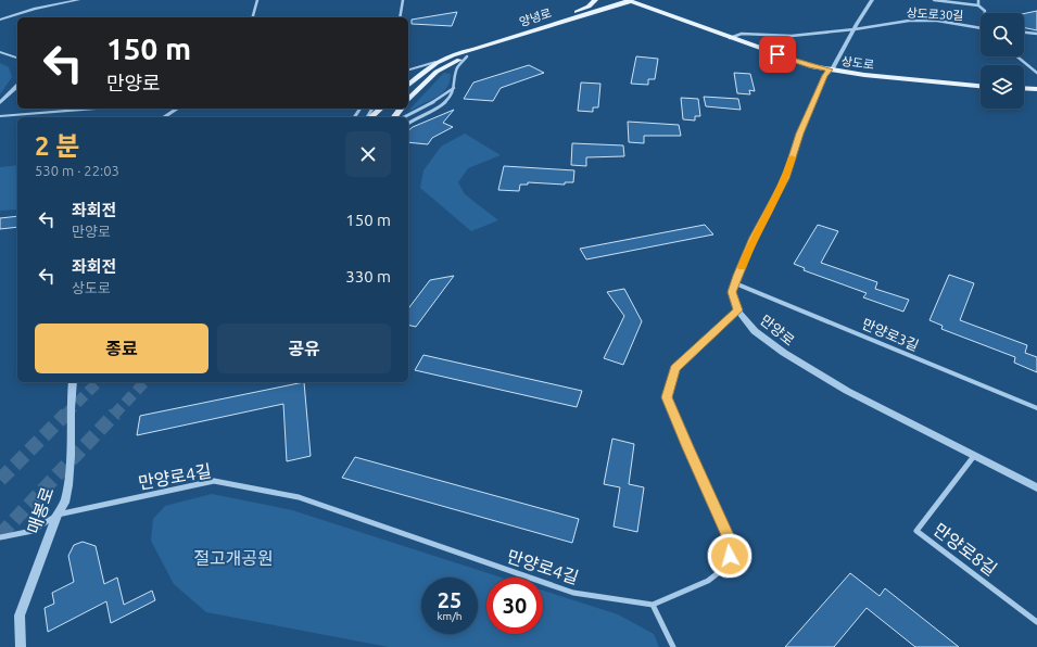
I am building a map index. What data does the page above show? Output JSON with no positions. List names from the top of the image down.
{
  "streets": {
    "main road": ["양녕로", "상도로"],
    "street": [
      "상도로30길",
      "만양로",
      "만양로3길",
      "만양로4길",
      "매봉로",
      "만양로8길"
    ]
  },
  "crossings": [
    ["상도로30길", "상도로"],
    ["상도로30길", "만양로"],
    ["양녕로", "상도로"],
    ["상도로", "만양로"],
    ["만양로", "만양로3길"],
    ["만양로", "만양로8길"],
    ["만양로4길", "매봉로"]
  ],
  "parks": ["절고개공원"],
  "page": {
    "turn": ["150 m", "만양로"],
    "heading": ["2 분", "530 m · 22:03"],
    "list": [
      {
        "name": "좌회전",
        "note": "만양로",
        "value": "150 m"
      },
      {
        "name": "좌회전",
        "note": "상도로",
        "value": "330 m"
      }
    ],
    "buttons": ["종료", "공유"],
    "speed": "25 km/h",
    "limit": "30"
  }
}
